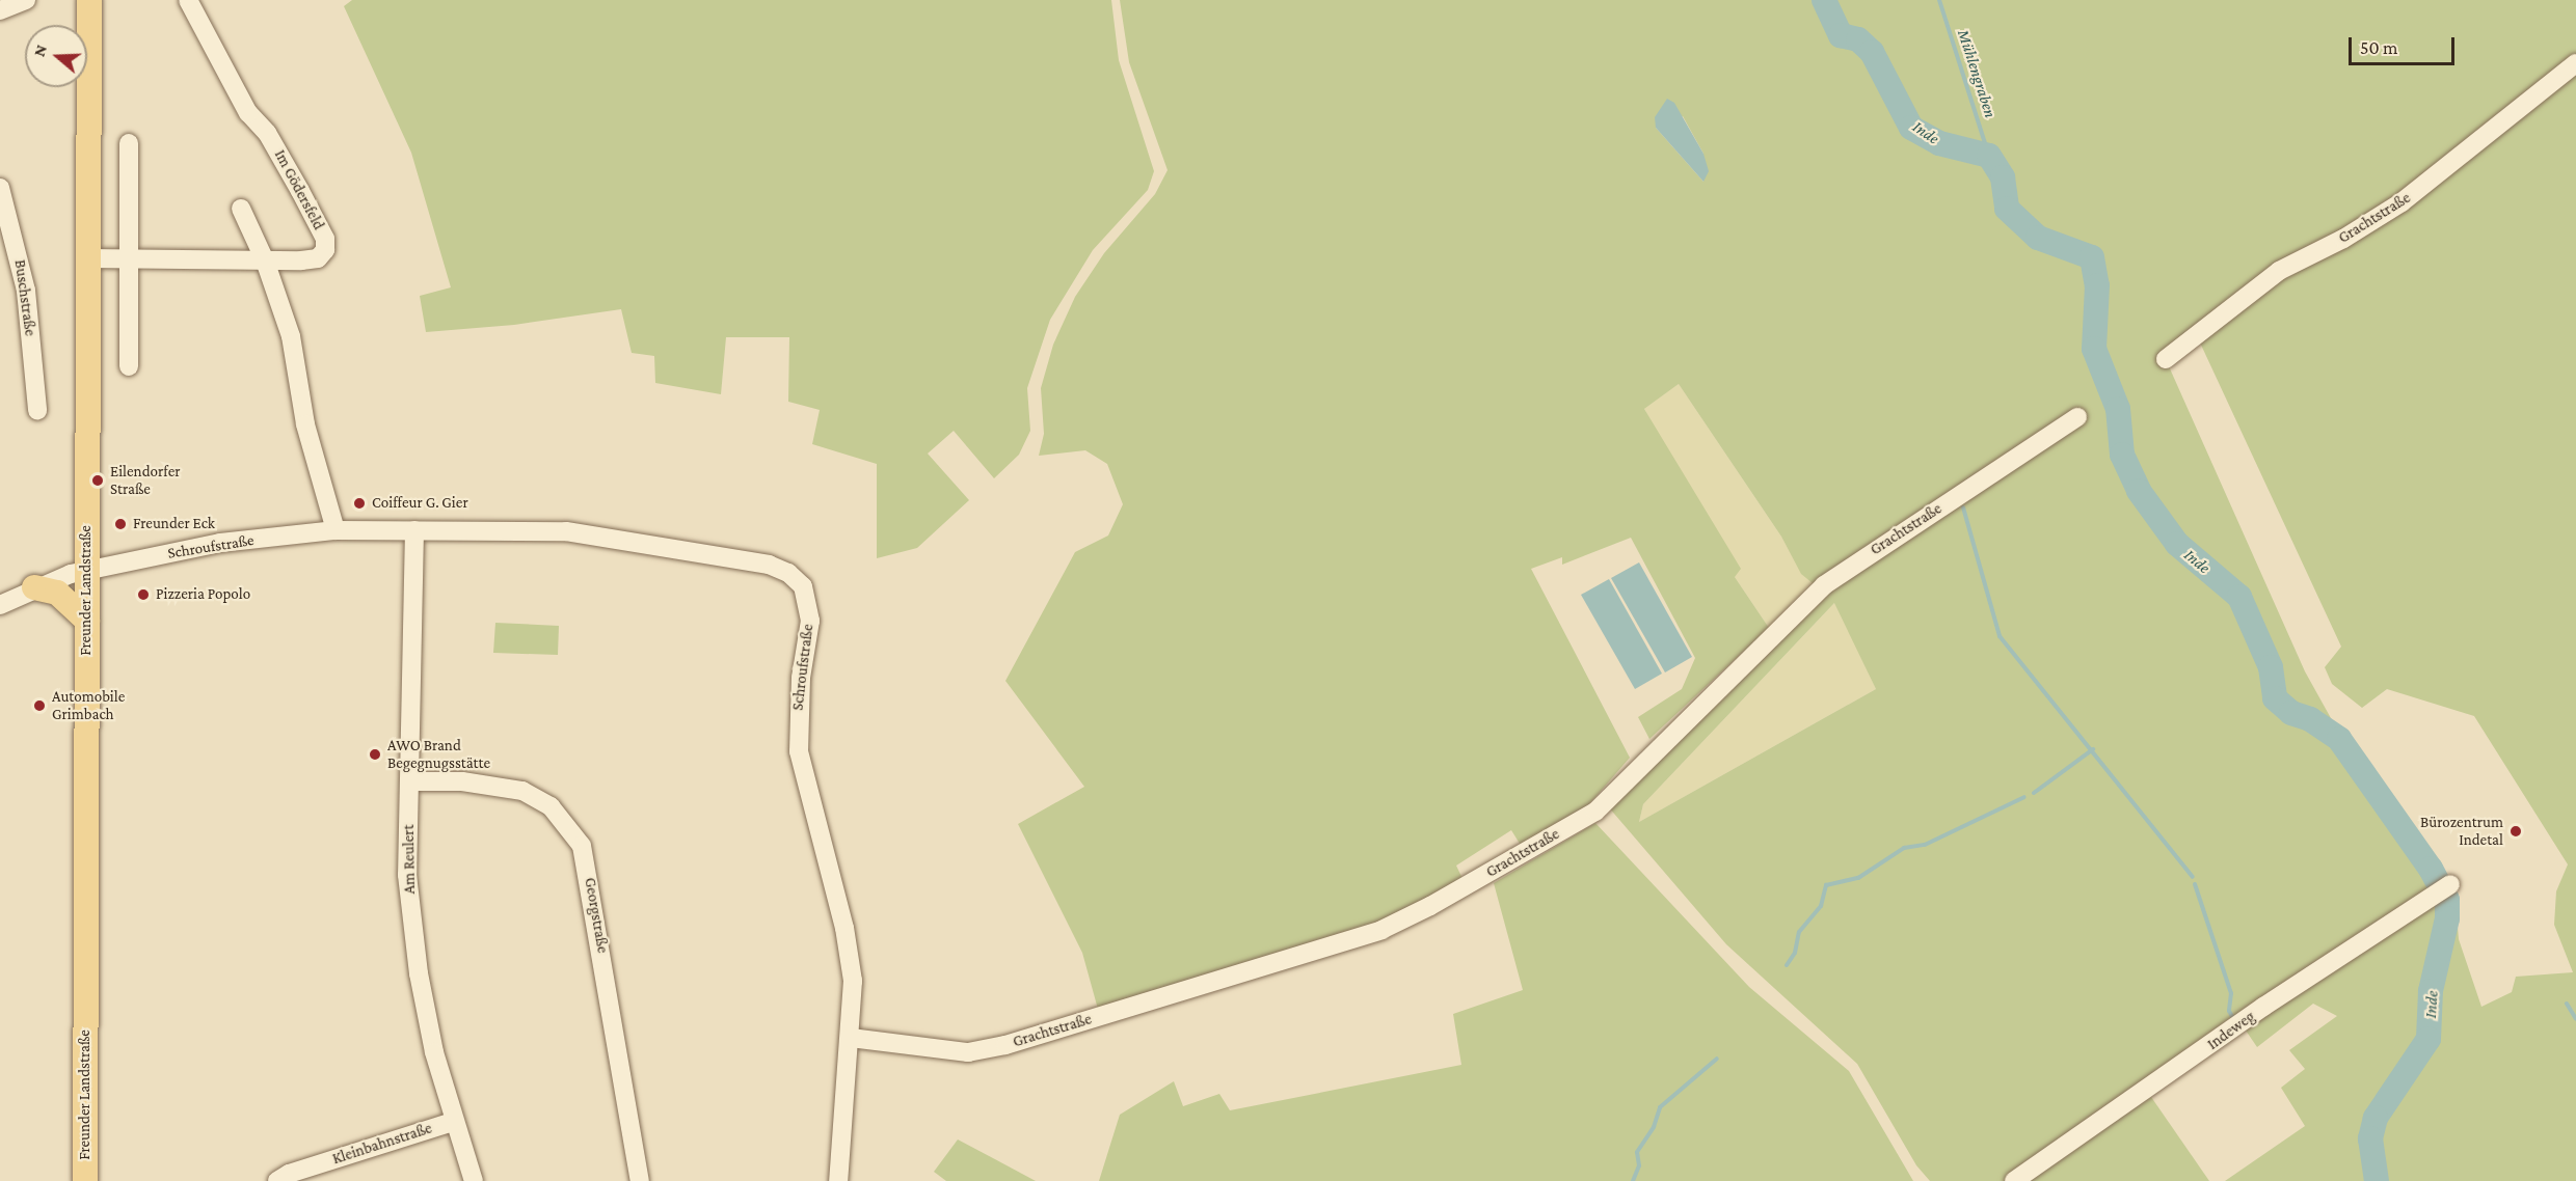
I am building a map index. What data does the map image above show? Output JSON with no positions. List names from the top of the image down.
{
  "streets": {
    "main road": ["Freunder Landstraße"],
    "street": [
      "Im Gödersfeld",
      "Grachtstraße",
      "Buschstraße",
      "Schroufstraße",
      "Am Reulert",
      "Georgstraße",
      "Indeweg",
      "Kleinbahnstraße"
    ]
  },
  "crossings": [
    ["Im Gödersfeld", "Freunder Landstraße"],
    ["Grachtstraße", "Schroufstraße"],
    ["Schroufstraße", "Freunder Landstraße"],
    ["Schroufstraße", "Am Reulert"],
    ["Am Reulert", "Georgstraße"],
    ["Am Reulert", "Kleinbahnstraße"]
  ],
  "water": ["Mühlengraben", "Inde"],
  "places": [
    "Eilendorfer Straße",
    "Coiffeur G. Gier",
    "Freunder Eck",
    "Pizzeria Popolo",
    "Automobile Grimbach",
    "AWO Brand Begegnugsstätte",
    "Bürozentrum Indetal"
  ],
  "scale_bar": "50 m",
  "north": "left"
}
